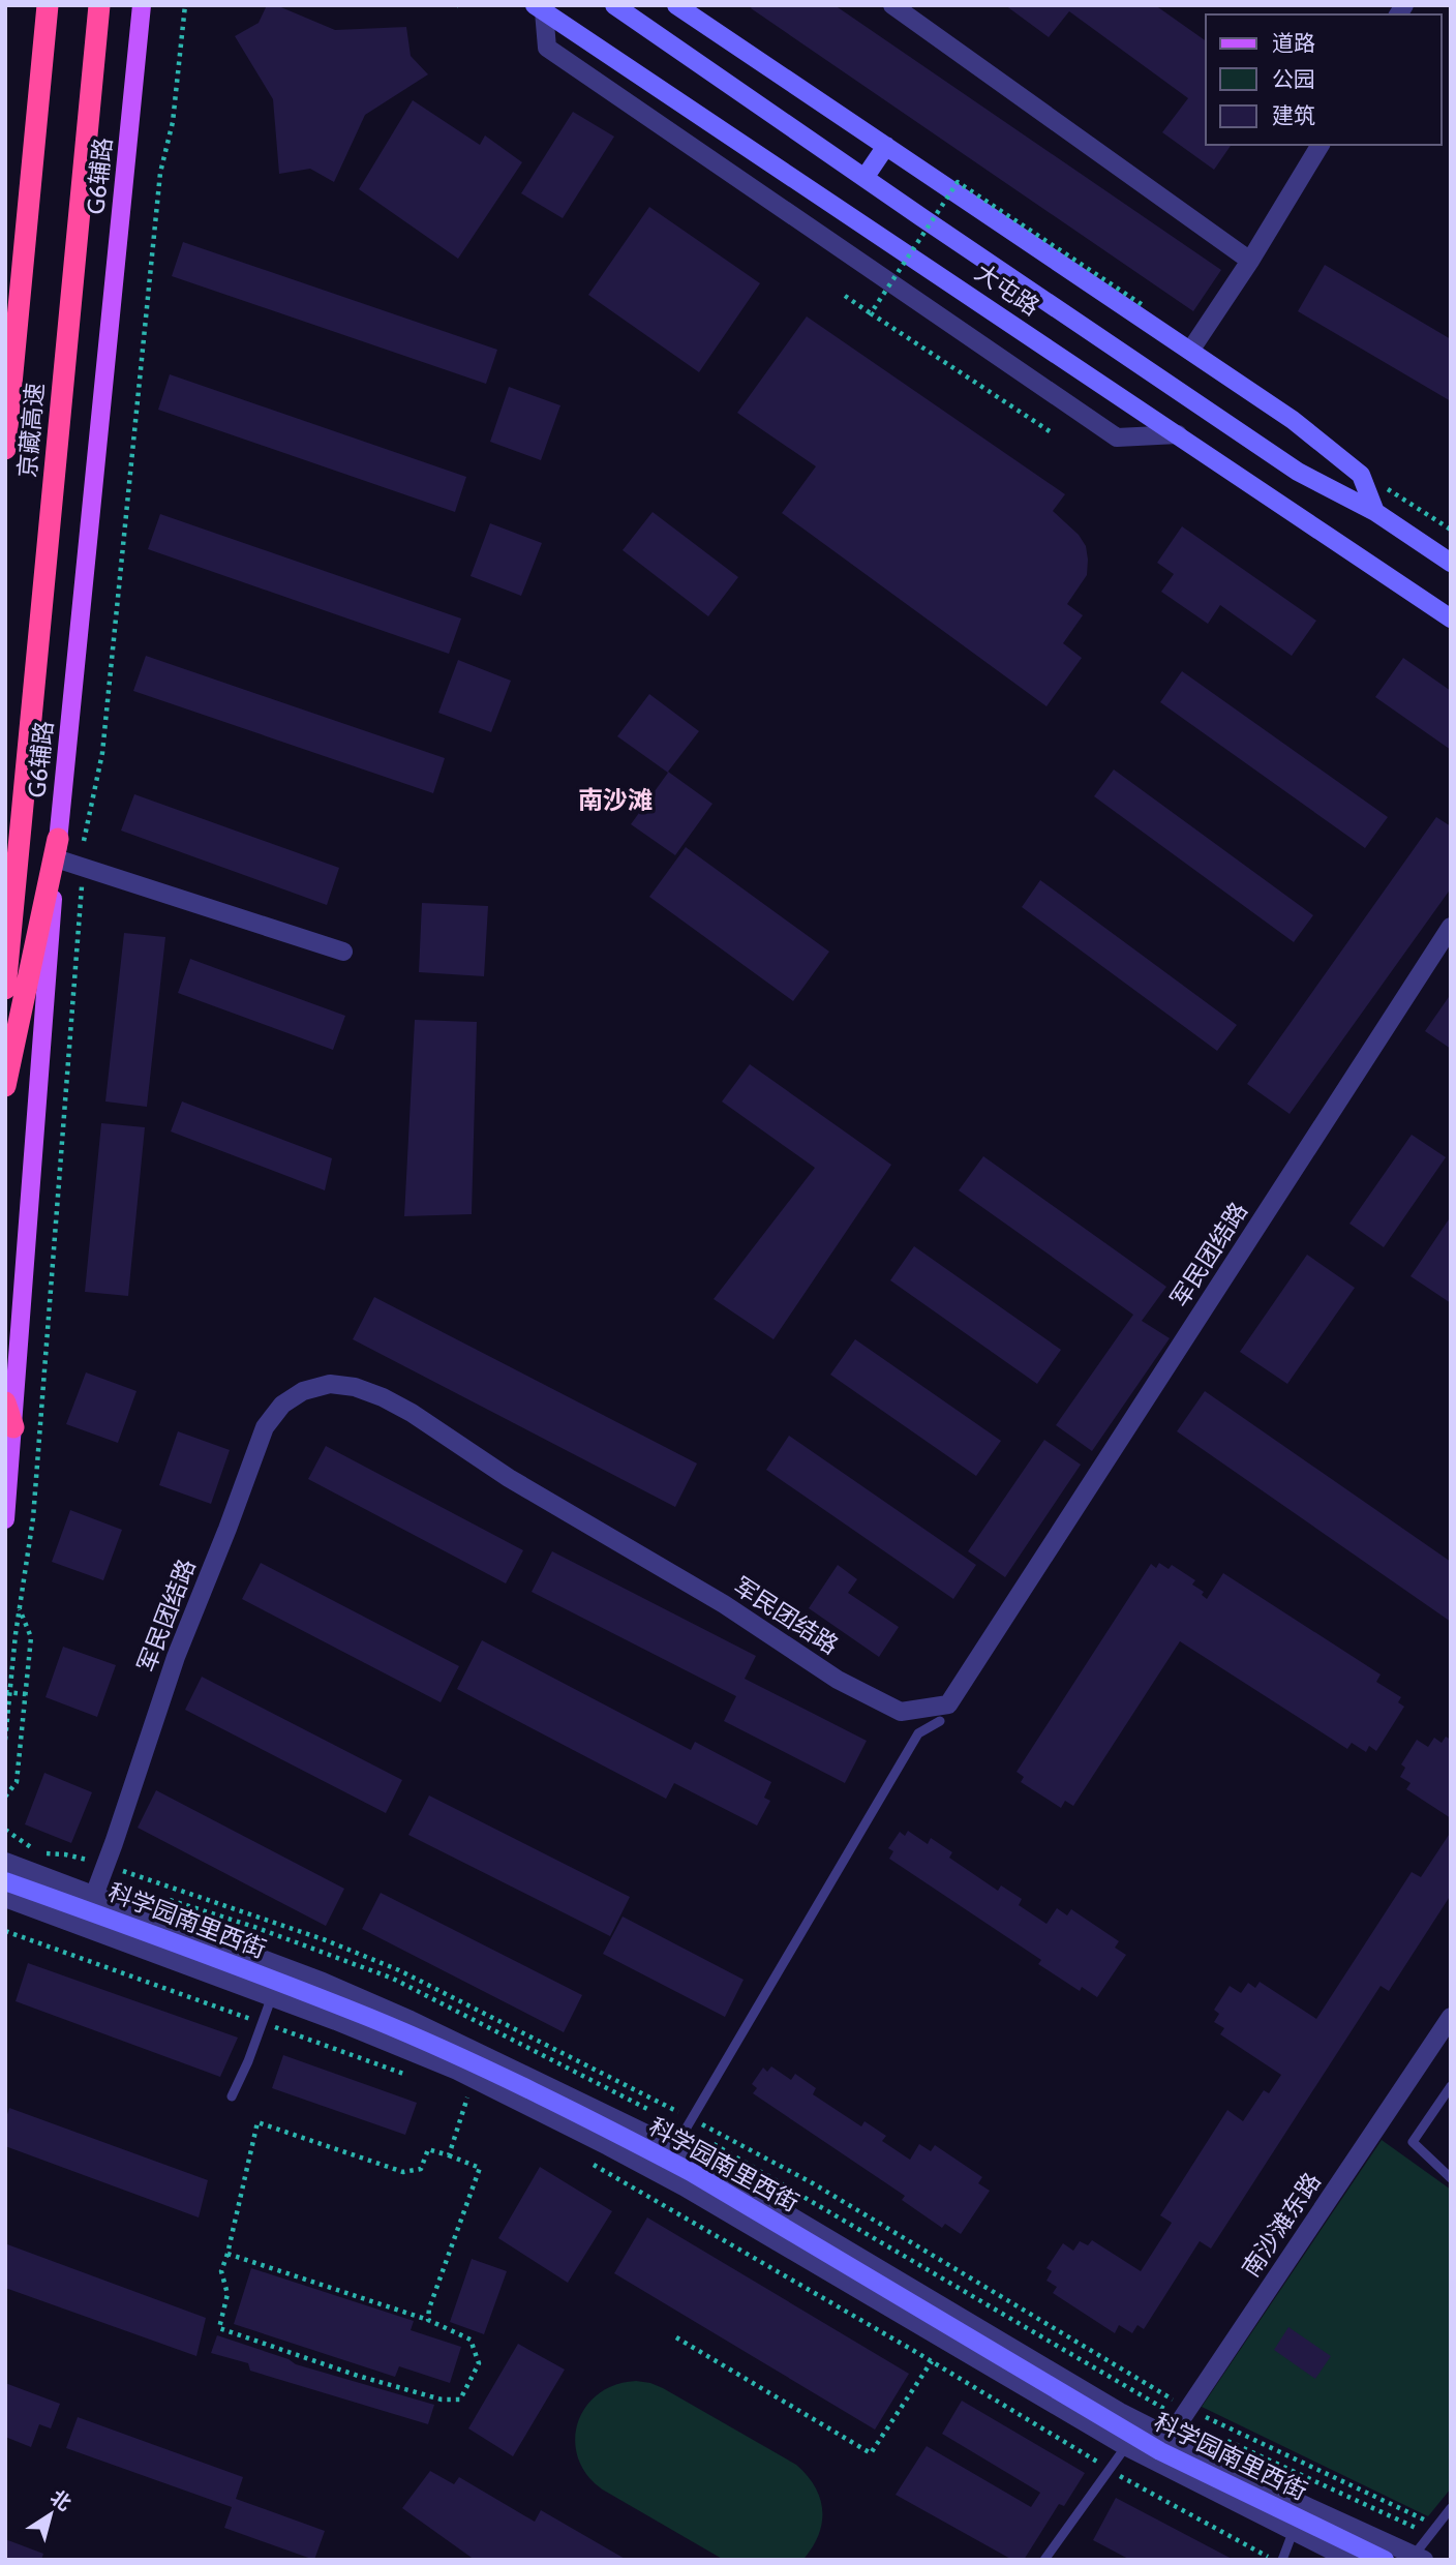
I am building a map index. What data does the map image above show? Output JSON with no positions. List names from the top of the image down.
{
  "streets": {
    "highway": ["京藏高速"],
    "main road": ["G6辅路"],
    "street": [
      "大屯路",
      "军民团结路",
      "科学园南里西街",
      "南沙滩东路"
    ]
  },
  "crossings": [
    ["军民团结路", "科学园南里西街"],
    ["科学园南里西街", "南沙滩东路"]
  ],
  "districts": ["南沙滩"],
  "legend": ["道路", "公园", "建筑"],
  "north": "top right"
}
